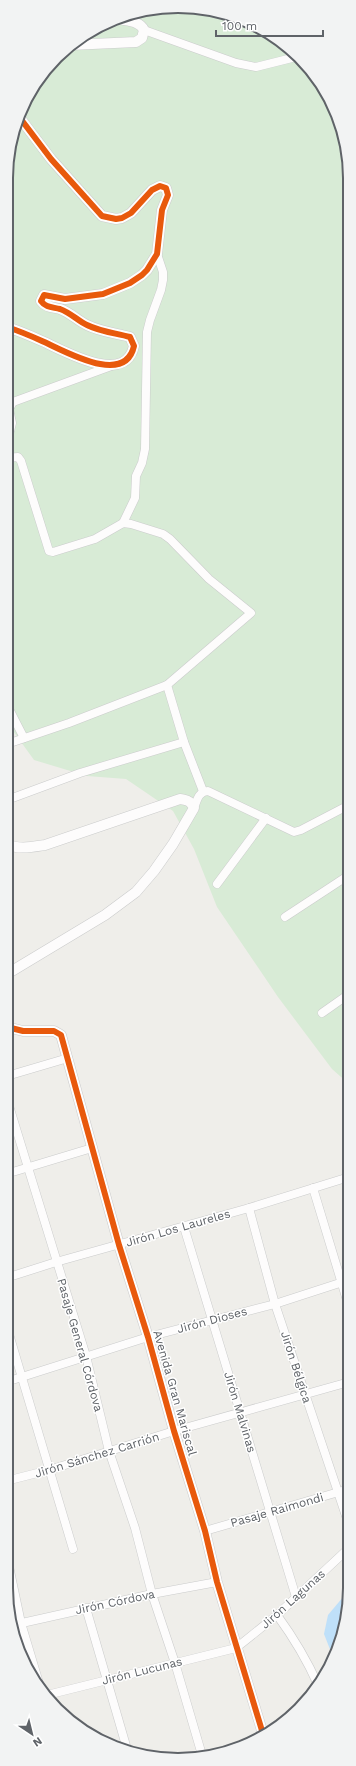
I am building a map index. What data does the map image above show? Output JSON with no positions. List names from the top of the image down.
{
  "streets": {
    "street": [
      "Jirón Los Laureles",
      "Jirón Dioses",
      "Pasaje General Córdova",
      "Jirón Bélgica",
      "Avenida Gran Mariscal",
      "Jirón Malvinas",
      "Jirón Sánchez Carrión",
      "Pasaje Raimondi",
      "Jirón Lagunas",
      "Jirón Córdova",
      "Jirón Lucunas"
    ]
  },
  "crossings": [
    ["Jirón Los Laureles", "Pasaje General Córdova"],
    ["Jirón Los Laureles", "Jirón Bélgica"],
    ["Jirón Los Laureles", "Avenida Gran Mariscal"],
    ["Jirón Los Laureles", "Jirón Malvinas"],
    ["Jirón Dioses", "Pasaje General Córdova"],
    ["Jirón Dioses", "Jirón Bélgica"],
    ["Jirón Dioses", "Avenida Gran Mariscal"],
    ["Jirón Dioses", "Jirón Malvinas"],
    ["Pasaje General Córdova", "Jirón Sánchez Carrión"],
    ["Pasaje General Córdova", "Jirón Córdova"],
    ["Pasaje General Córdova", "Jirón Lucunas"],
    ["Jirón Bélgica", "Jirón Sánchez Carrión"],
    ["Jirón Bélgica", "Pasaje Raimondi"],
    ["Avenida Gran Mariscal", "Jirón Sánchez Carrión"],
    ["Avenida Gran Mariscal", "Pasaje Raimondi"],
    ["Avenida Gran Mariscal", "Jirón Lagunas"],
    ["Avenida Gran Mariscal", "Jirón Córdova"],
    ["Avenida Gran Mariscal", "Jirón Lucunas"],
    ["Jirón Malvinas", "Jirón Sánchez Carrión"],
    ["Jirón Malvinas", "Pasaje Raimondi"],
    ["Jirón Malvinas", "Jirón Lagunas"],
    ["Jirón Lagunas", "Jirón Lucunas"]
  ],
  "scale_bar": "100 m",
  "north": "bottom right"
}
